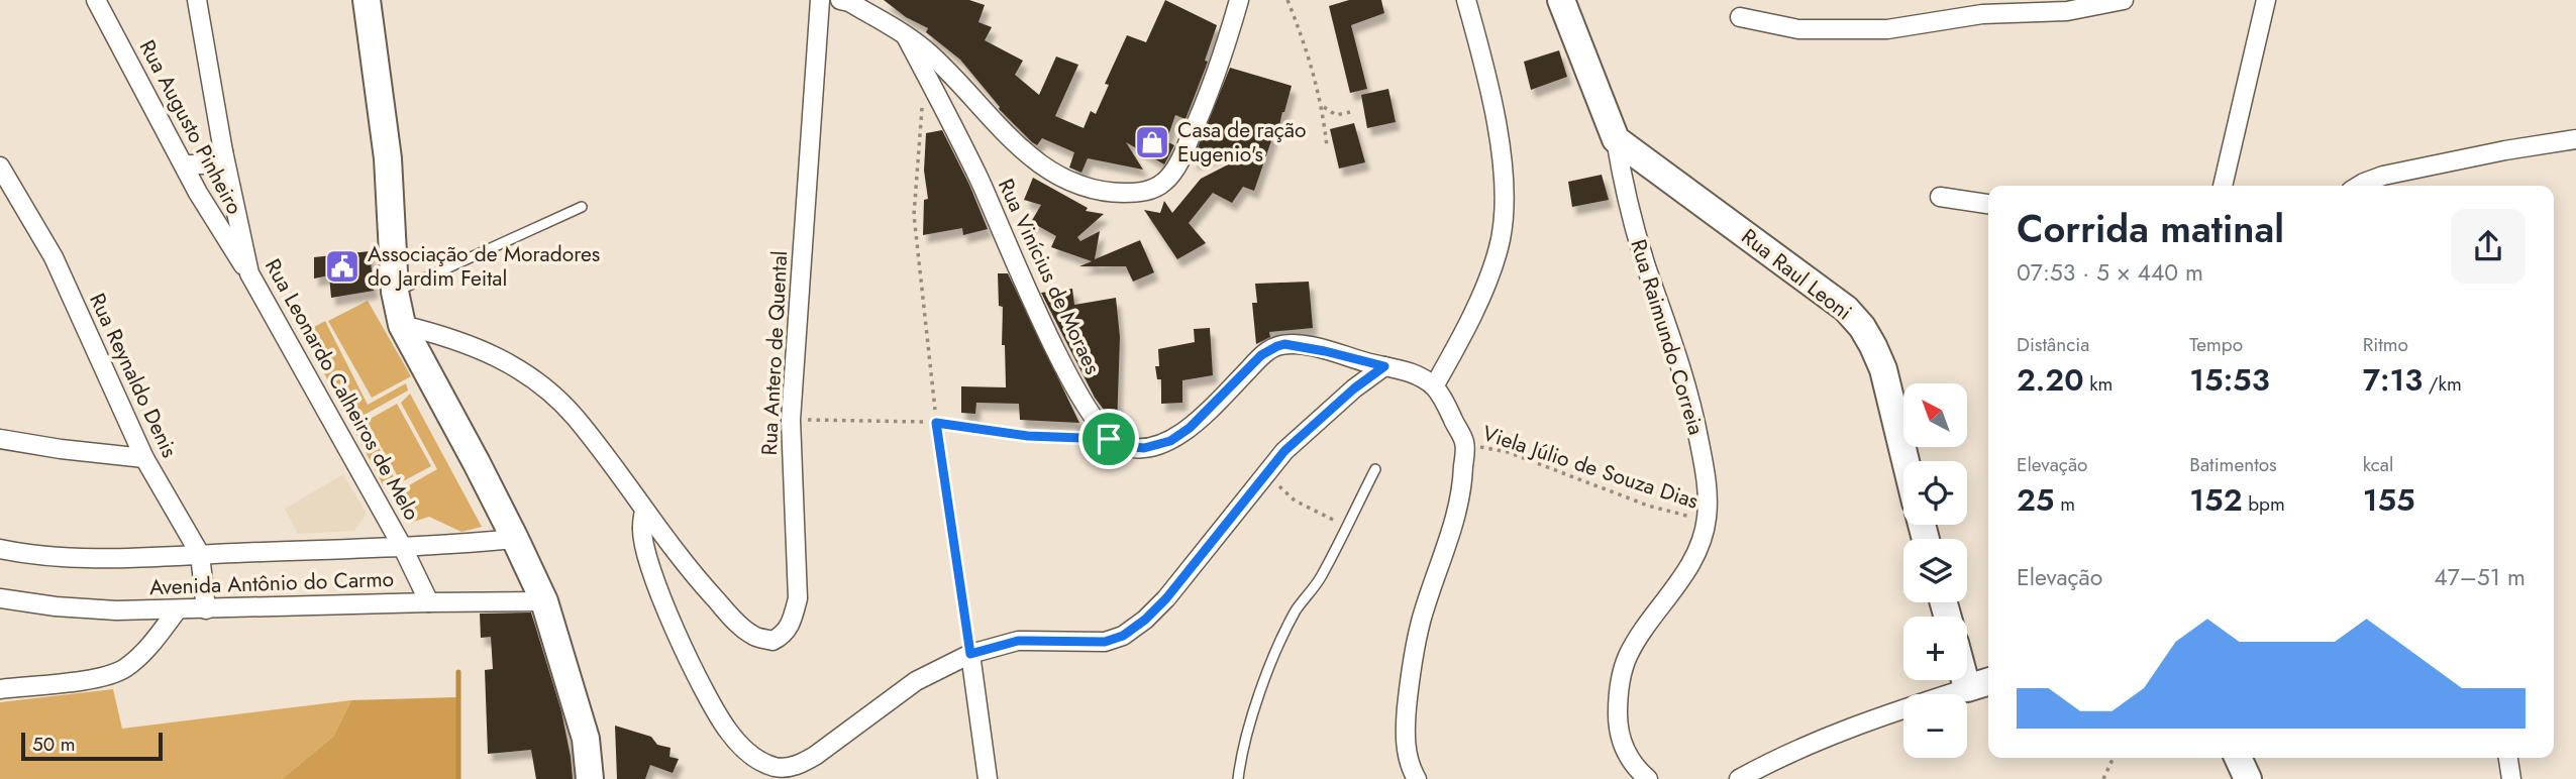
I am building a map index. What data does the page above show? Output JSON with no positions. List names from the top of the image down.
{
  "streets": {
    "street": [
      "Rua Augusto Pinheiro",
      "Rua Raul Leoni",
      "Rua Vinícius de Moraes",
      "Rua Raimundo Correia",
      "Rua Antero de Quental",
      "Rua Reynaldo Denis",
      "Rua Leonardo Calheiros de Melo",
      "Avenida Antônio do Carmo"
    ],
    "path": ["Viela Júlio de Souza Dias"]
  },
  "crossings": [
    ["Rua Augusto Pinheiro", "Rua Leonardo Calheiros de Melo"],
    ["Rua Raul Leoni", "Rua Raimundo Correia"],
    ["Rua Raimundo Correia", "Viela Júlio de Souza Dias"],
    ["Rua Reynaldo Denis", "Avenida Antônio do Carmo"],
    ["Rua Leonardo Calheiros de Melo", "Avenida Antônio do Carmo"]
  ],
  "places": {
    "shop": ["Casa de ração Eugenio's"],
    "public building": ["Associação de Moradores do Jardim Feital"]
  },
  "scale_bar": "50 m",
  "north": "top left",
  "page": {
    "heading": ["Corrida matinal", "07:53 · 5 × 440 m"],
    "stats": [
      ["Distância", "2.20 km"],
      ["Tempo", "15:53"],
      ["Ritmo", "7:13 /km"],
      ["Elevação", "25 m"],
      ["Batimentos", "152 bpm"],
      ["kcal", "155"]
    ],
    "map_buttons": ["+", "−"],
    "chart": ["Elevação", "47–51 m"],
    "scale": "50 m"
  }
}
